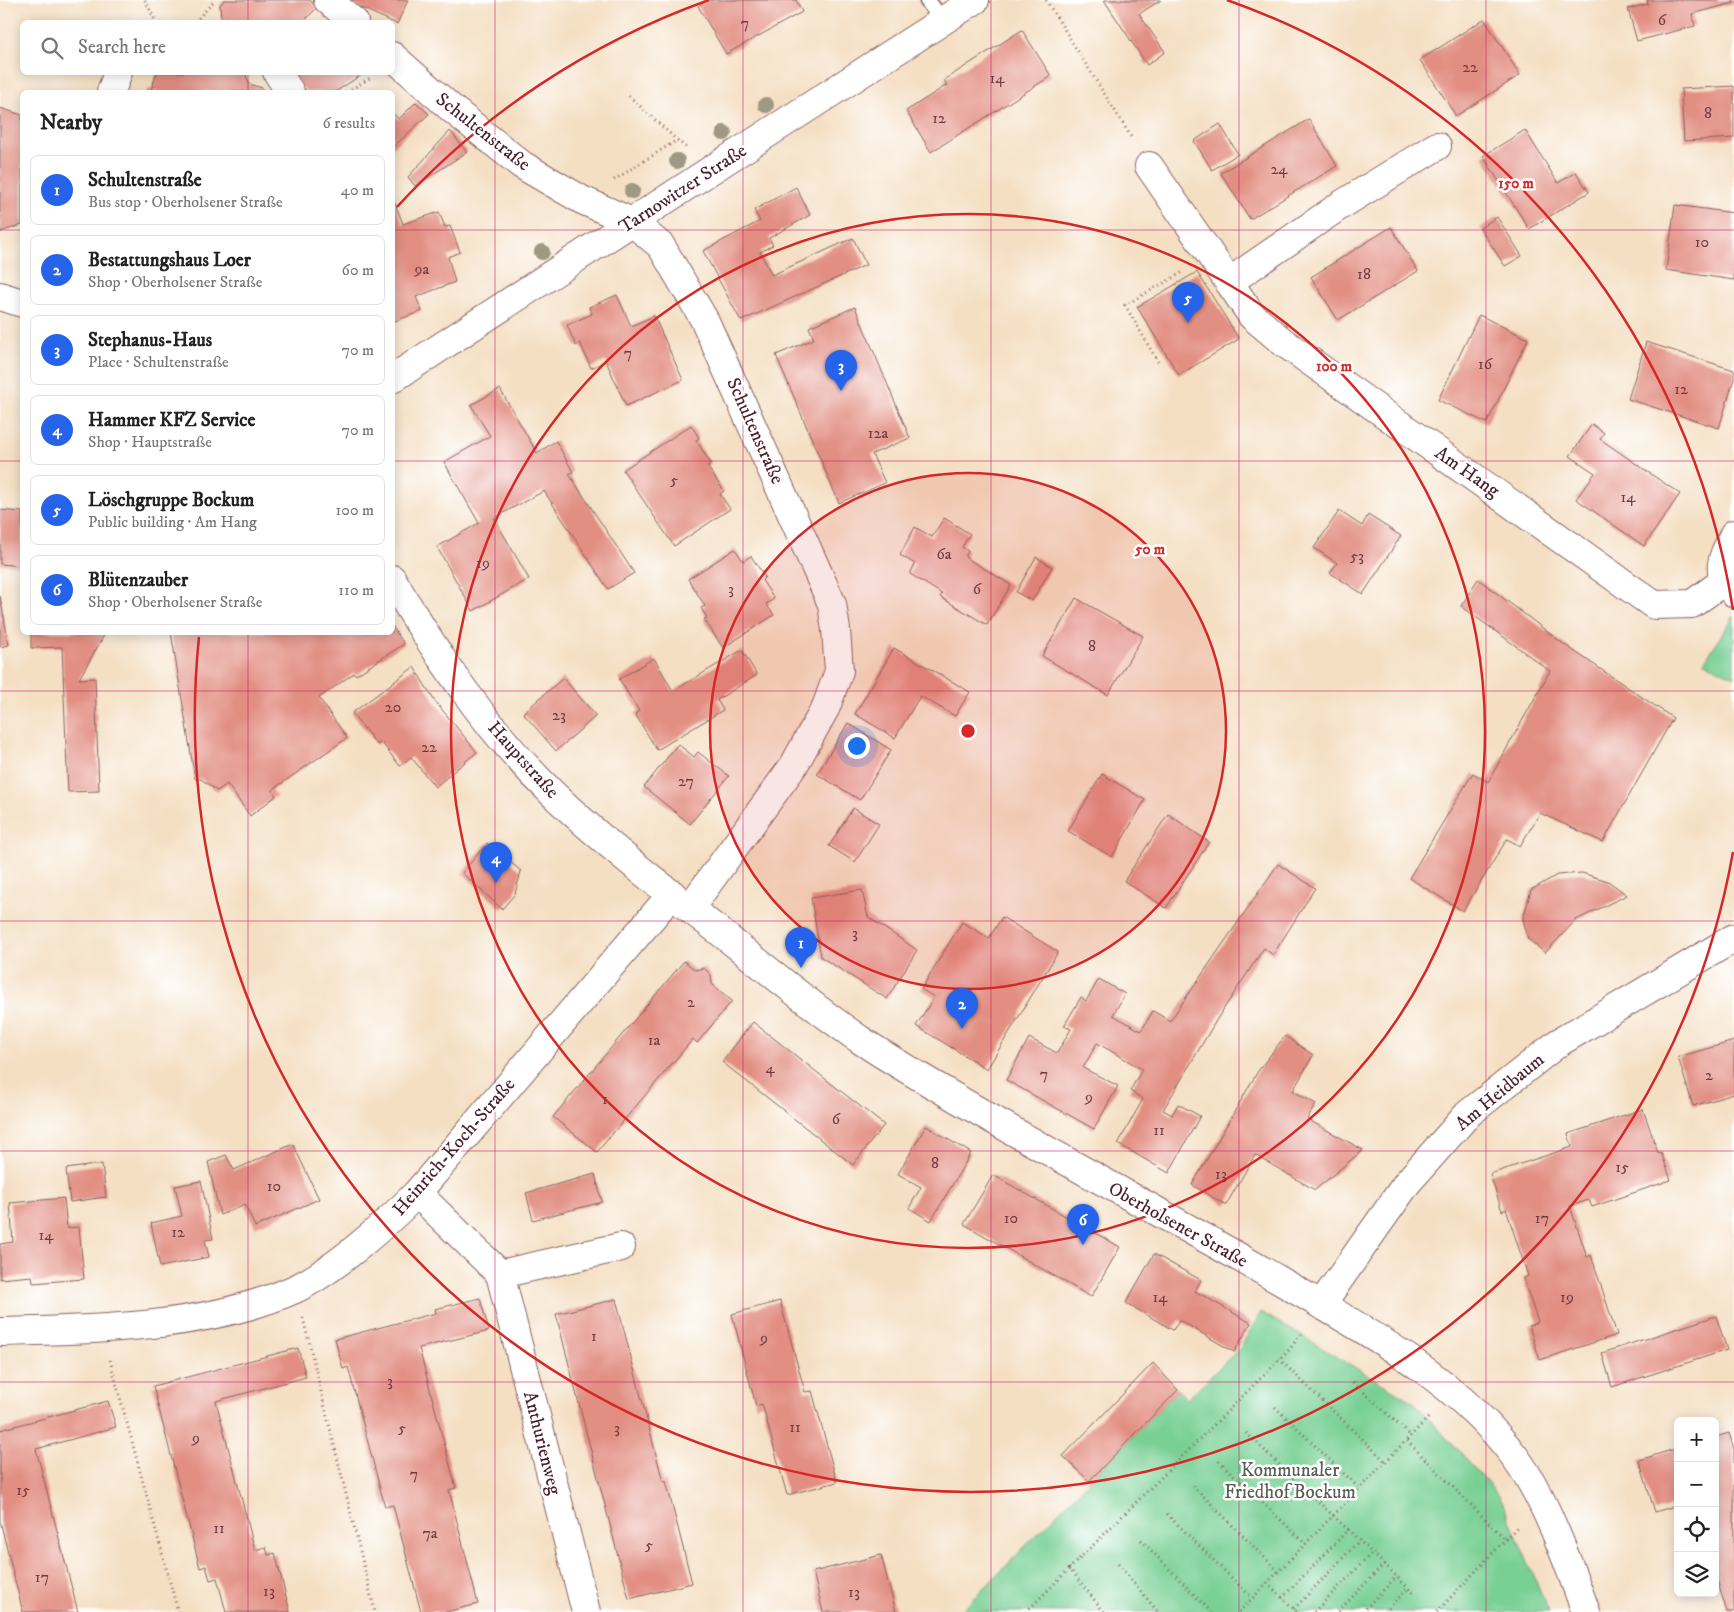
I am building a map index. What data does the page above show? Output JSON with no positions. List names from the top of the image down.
{
  "streets": {
    "street": [
      "Schultenstraße",
      "Tarnowitzer Straße",
      "Am Hang",
      "Hauptstraße",
      "Am Heidbaum",
      "Heinrich-Koch-Straße",
      "Oberholsener Straße",
      "Anthurienweg"
    ]
  },
  "crossings": [
    ["Schultenstraße", "Tarnowitzer Straße"],
    ["Schultenstraße", "Hauptstraße"],
    ["Schultenstraße", "Heinrich-Koch-Straße"],
    ["Schultenstraße", "Oberholsener Straße"],
    ["Hauptstraße", "Heinrich-Koch-Straße"],
    ["Hauptstraße", "Oberholsener Straße"],
    ["Am Heidbaum", "Oberholsener Straße"],
    ["Heinrich-Koch-Straße", "Oberholsener Straße"]
  ],
  "parks": ["Kommunaler Friedhof Bockum"],
  "house_numbers": [
    "6",
    "7",
    "22",
    "14",
    "8",
    "12",
    "24",
    "10",
    "9a",
    "18",
    "7",
    "16",
    "12",
    "12a",
    "5",
    "14",
    "6a",
    "53",
    "19",
    "3",
    "6",
    "8",
    "20",
    "23",
    "22",
    "27",
    "3",
    "2",
    "1a",
    "4",
    "7",
    "2",
    "9",
    "1",
    "6",
    "11",
    "8",
    "15",
    "13",
    "10",
    "10",
    "17",
    "12",
    "14",
    "14",
    "19",
    "1",
    "9",
    "3",
    "11",
    "5",
    "3",
    "9",
    "7",
    "15",
    "11",
    "7a",
    "5",
    "17",
    "13",
    "13"
  ],
  "page": {
    "search": "Search here",
    "heading": ["Nearby", "6 results"],
    "list": [
      {
        "mark": "1",
        "name": "Schultenstraße",
        "note": "Bus stop · Oberholsener Straße",
        "value": "40 m"
      },
      {
        "mark": "2",
        "name": "Bestattungshaus Loer",
        "note": "Shop · Oberholsener Straße",
        "value": "60 m"
      },
      {
        "mark": "3",
        "name": "Stephanus-Haus",
        "note": "Place · Schultenstraße",
        "value": "70 m"
      },
      {
        "mark": "4",
        "name": "Hammer KFZ Service",
        "note": "Shop · Hauptstraße",
        "value": "70 m"
      },
      {
        "mark": "5",
        "name": "Löschgruppe Bockum",
        "note": "Public building · Am Hang",
        "value": "100 m"
      },
      {
        "mark": "6",
        "name": "Blütenzauber",
        "note": "Shop · Oberholsener Straße",
        "value": "110 m"
      }
    ],
    "pins": [
      "5",
      "3",
      "4",
      "1",
      "2",
      "6"
    ],
    "map_buttons": ["+", "−"]
  },
  "rings": ["150 m", "100 m", "50 m"]
}
